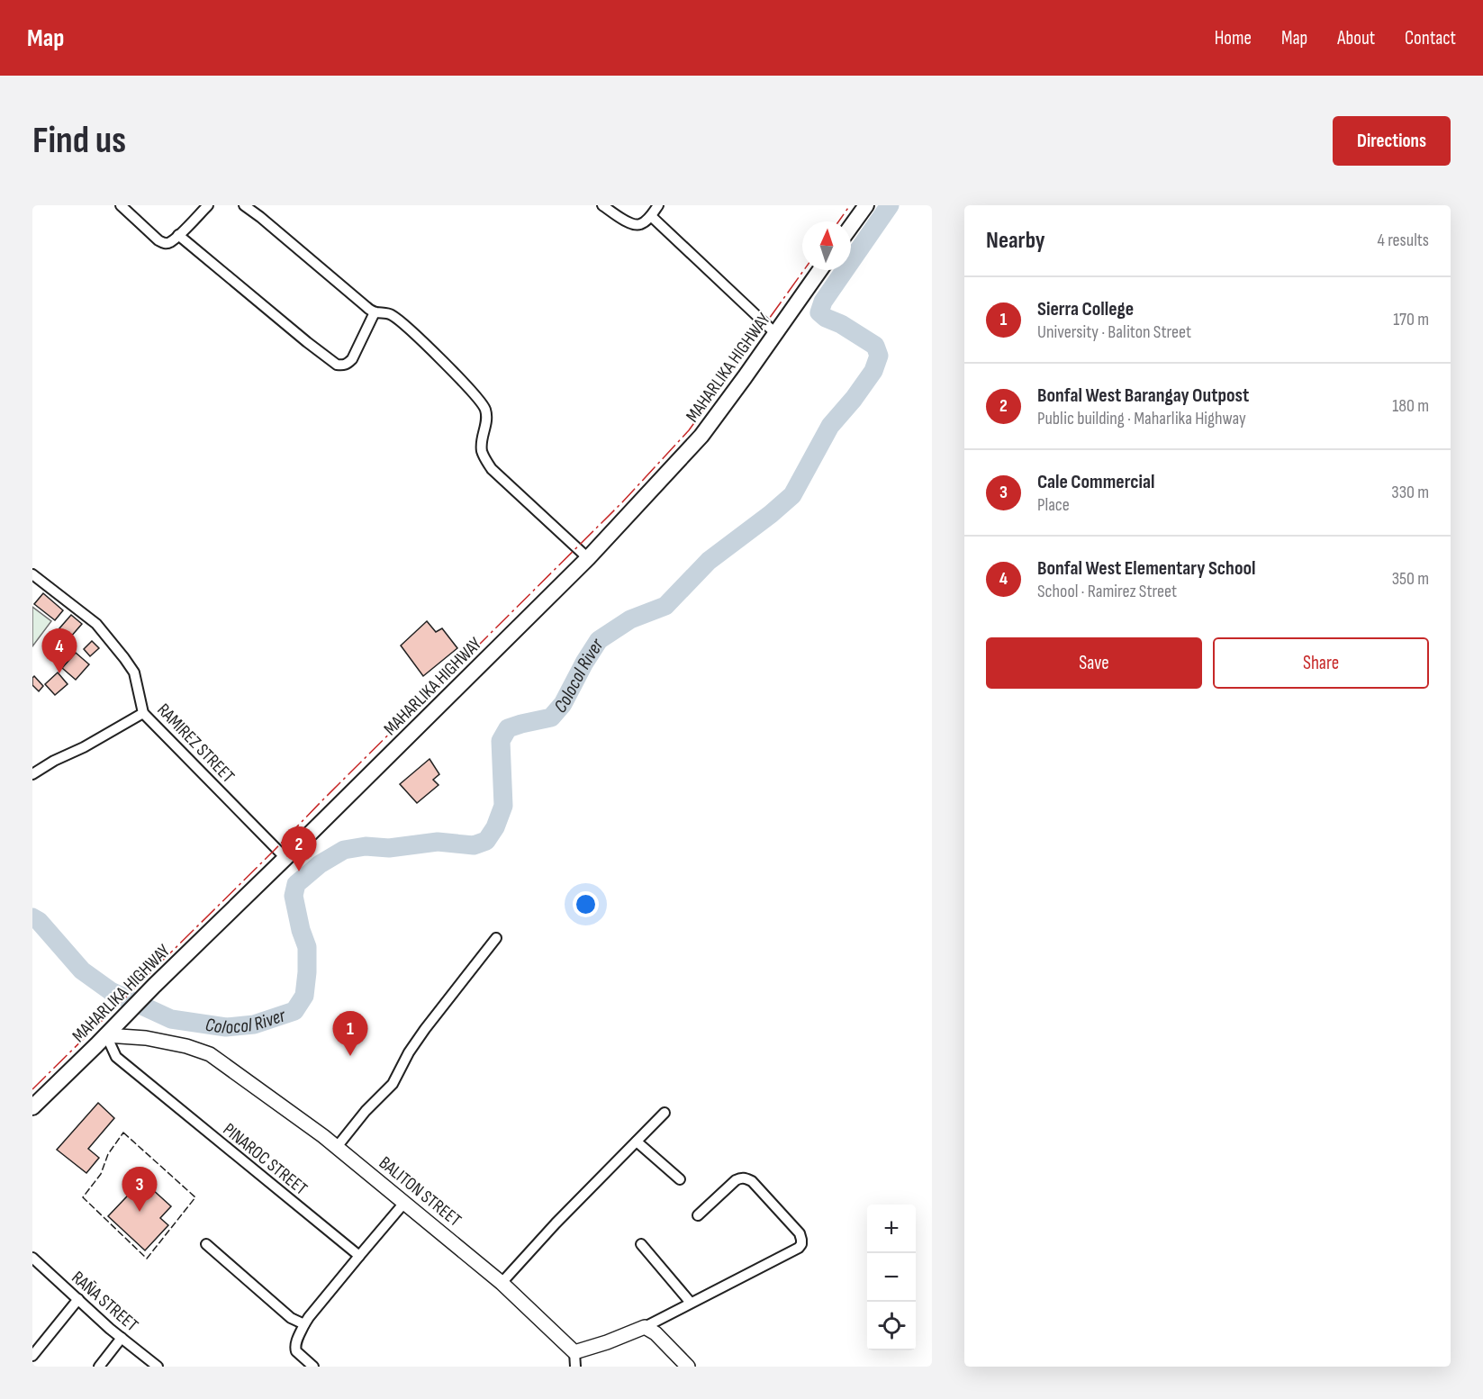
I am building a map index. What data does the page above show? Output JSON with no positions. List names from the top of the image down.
{
  "streets": {
    "main road": ["MAHARLIKA HIGHWAY"],
    "street": [
      "RAMIREZ STREET",
      "PINAROC STREET",
      "BALITON STREET",
      "RAÑA STREET"
    ]
  },
  "crossings": [
    ["MAHARLIKA HIGHWAY", "RAMIREZ STREET"],
    ["MAHARLIKA HIGHWAY", "PINAROC STREET"],
    ["MAHARLIKA HIGHWAY", "BALITON STREET"],
    ["PINAROC STREET", "BALITON STREET"]
  ],
  "water": ["Colocol River"],
  "north": "top",
  "page": {
    "header": "Map",
    "nav": [
      "Home",
      "Map",
      "About",
      "Contact"
    ],
    "buttons": [
      "Directions",
      ["Save", "Share"]
    ],
    "title": "Find us",
    "heading": ["Nearby", "4 results"],
    "list": [
      {
        "mark": "1",
        "name": "Sierra College",
        "note": "University · Baliton Street",
        "value": "170 m"
      },
      {
        "mark": "2",
        "name": "Bonfal West Barangay Outpost",
        "note": "Public building · Maharlika Highway",
        "value": "180 m"
      },
      {
        "mark": "3",
        "name": "Cale Commercial",
        "note": "Place",
        "value": "330 m"
      },
      {
        "mark": "4",
        "name": "Bonfal West Elementary School",
        "note": "School · Ramirez Street",
        "value": "350 m"
      }
    ],
    "pins": [
      "4",
      "2",
      "1",
      "3"
    ],
    "map_buttons": ["+", "−"]
  }
}
